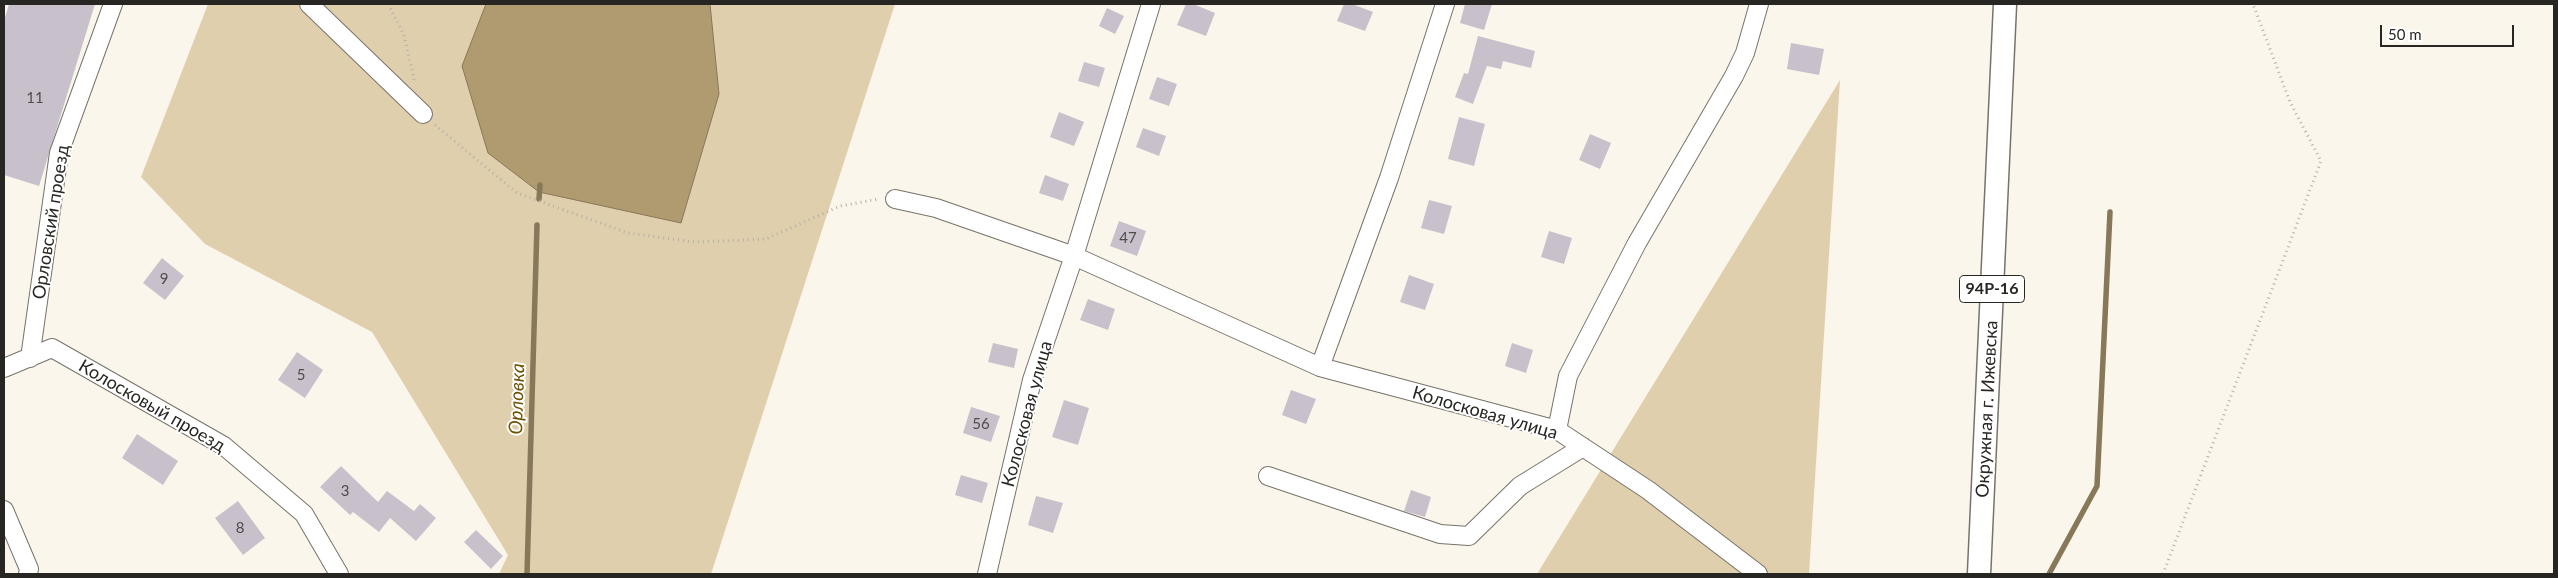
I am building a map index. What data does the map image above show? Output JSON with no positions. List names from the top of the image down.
{
  "streets": {
    "main road": ["94Р-16", "Окружная г. Ижевска"],
    "street": ["Орловский проезд", "Колосковый проезд", "Колосковая улица"]
  },
  "crossings": [
    ["Орловский проезд", "Колосковый проезд"]
  ],
  "water": ["Орловка"],
  "house_numbers": [
    "11",
    "47",
    "9",
    "5",
    "56",
    "3",
    "8"
  ],
  "scale_bar": "50 m"
}
